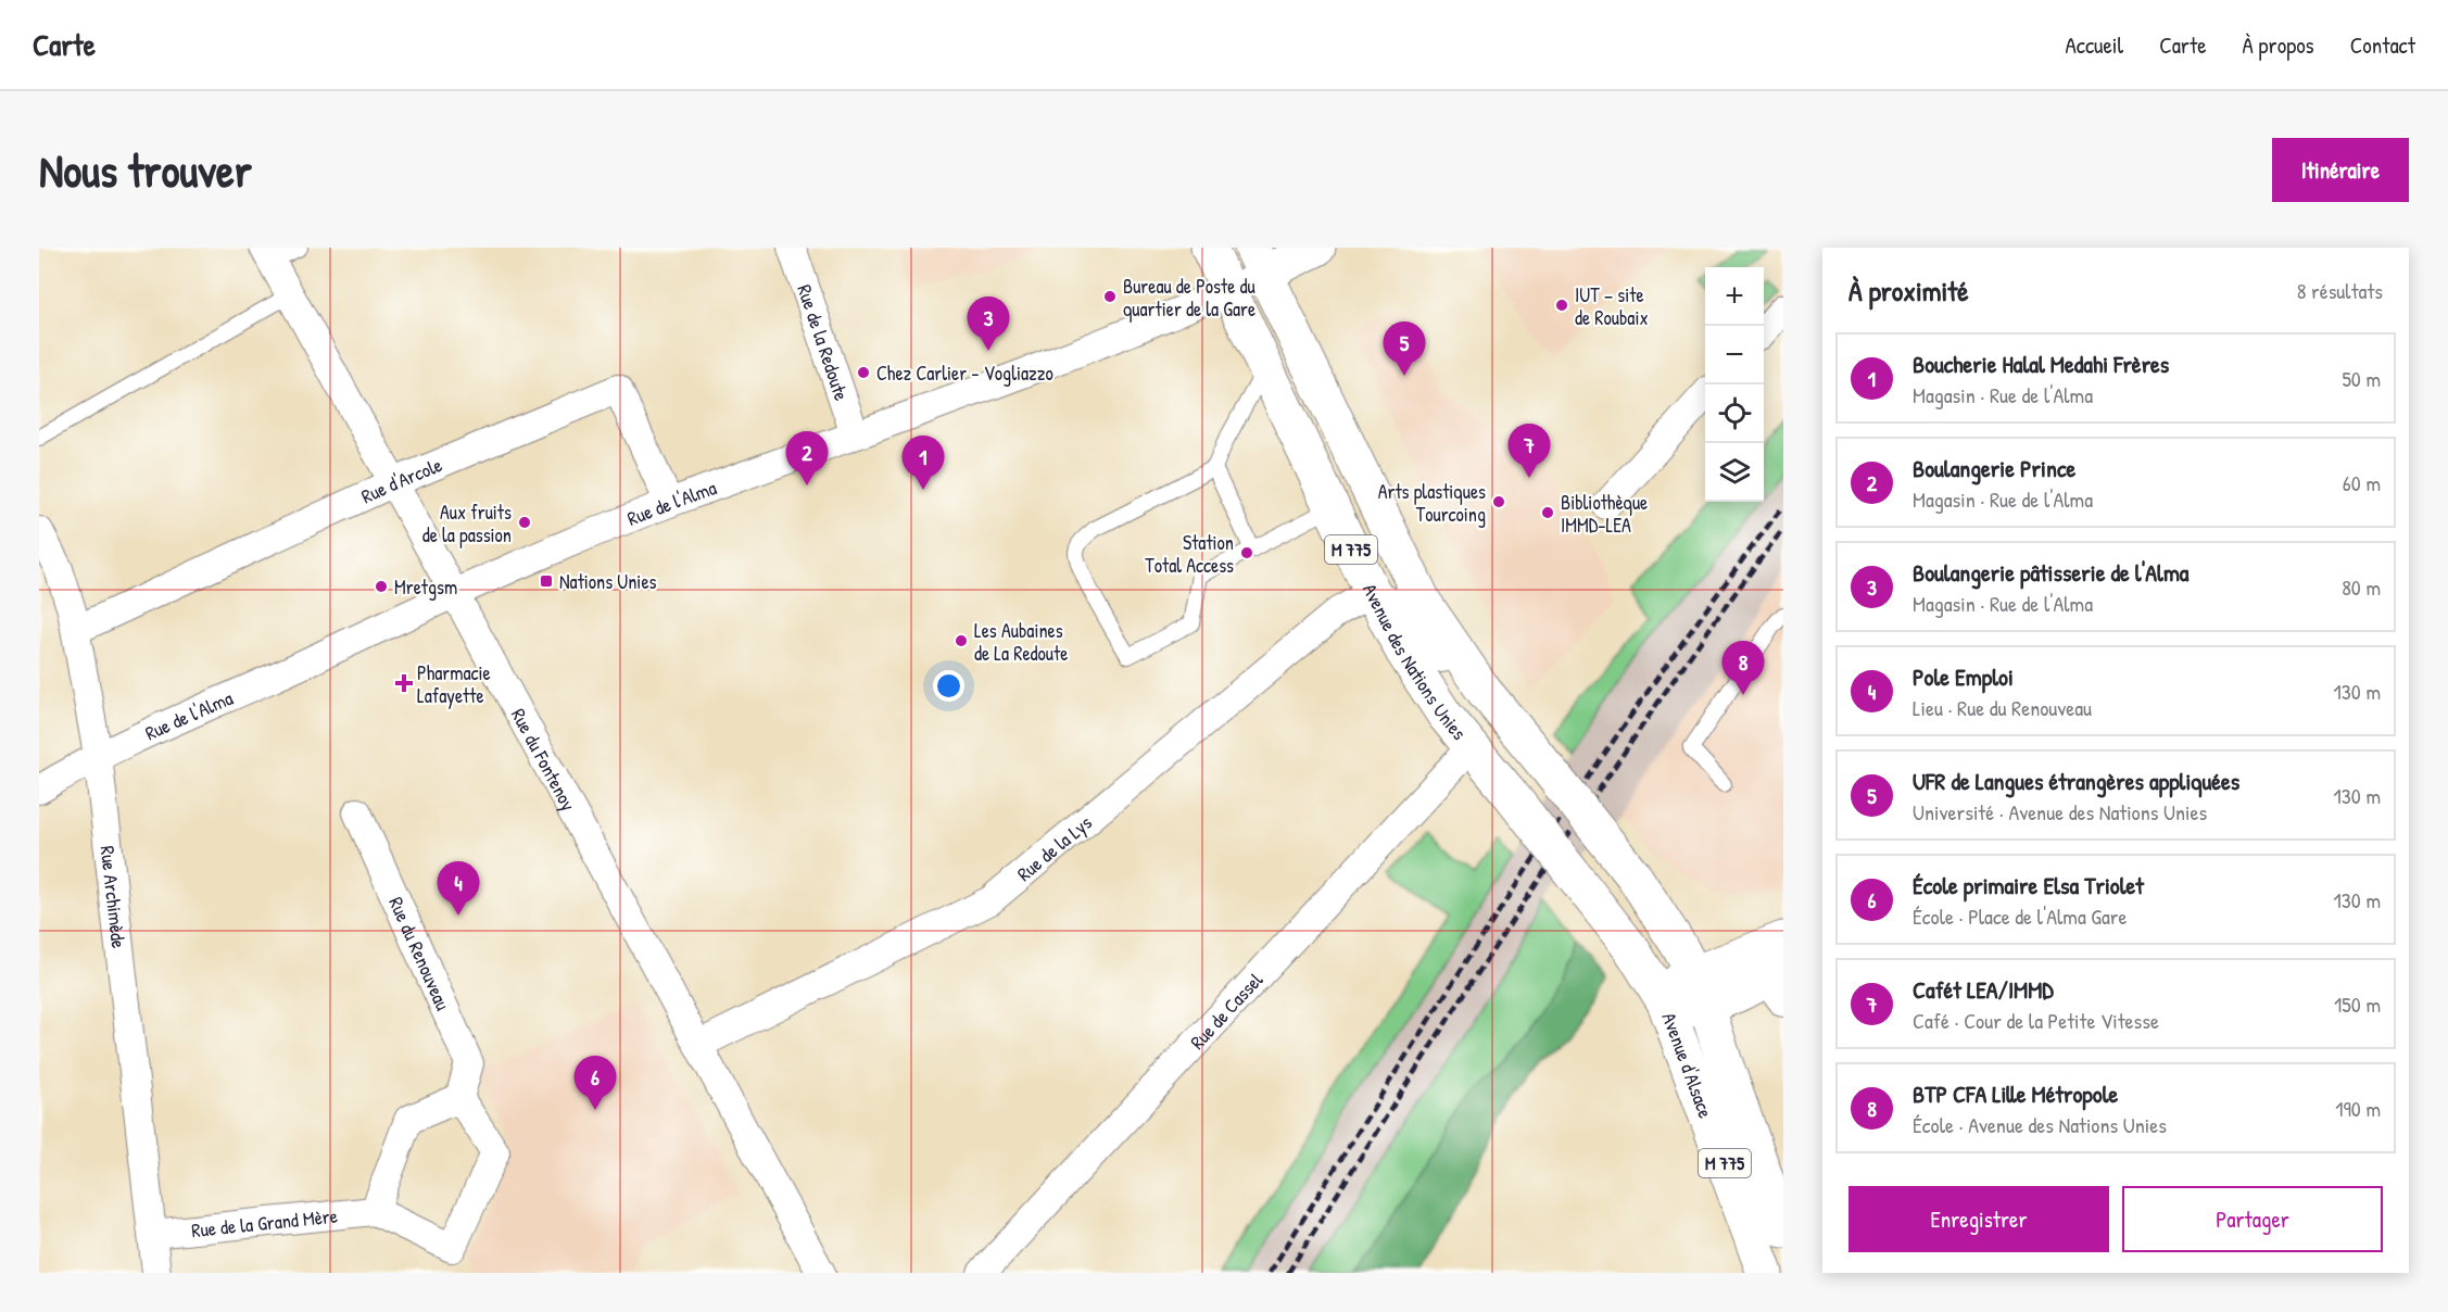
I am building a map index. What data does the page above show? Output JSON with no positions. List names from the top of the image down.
{
  "streets": {
    "main road": [
      "Rue de l'Alma",
      "M 775",
      "Avenue des Nations Unies",
      "Avenue d'Alsace"
    ],
    "street": [
      "Rue de la Redoute",
      "Rue d'Arcole",
      "Rue du Fontenoy",
      "Rue de la Lys",
      "Rue Archimède",
      "Rue du Renouveau",
      "Rue de Cassel",
      "Rue de la Grand Mère"
    ]
  },
  "crossings": [
    ["Rue de la Redoute", "Rue de l'Alma"],
    ["Rue d'Arcole", "Rue de l'Alma"],
    ["Rue d'Arcole", "Rue du Fontenoy"],
    ["Rue d'Arcole", "Rue Archimède"],
    ["Rue de l'Alma", "Avenue des Nations Unies"],
    ["Rue de l'Alma", "Rue du Fontenoy"],
    ["Rue de l'Alma", "Rue Archimède"],
    ["Avenue des Nations Unies", "Rue de la Lys"],
    ["Avenue des Nations Unies", "Rue de Cassel"],
    ["Avenue des Nations Unies", "Avenue d'Alsace"],
    ["Rue du Fontenoy", "Rue de la Lys"],
    ["Rue Archimède", "Rue de la Grand Mère"]
  ],
  "places": {
    "other": [
      "Bureau de Poste du quartier de la Gare",
      "IUT − site de Roubaix",
      "Chez Carlier - Vogliazzo",
      "Arts plastiques Tourcoing",
      "Bibliothèque IMMD-LEA",
      "Aux fruits de la passion",
      "Station Total Access",
      "Mretgsm",
      "Les Aubaines de La Redoute"
    ],
    "transit": ["Nations Unies"],
    "health": ["Pharmacie Lafayette"]
  },
  "page": {
    "header": "Carte",
    "nav": [
      "Accueil",
      "Carte",
      "À propos",
      "Contact"
    ],
    "buttons": [
      "Itinéraire",
      ["Enregistrer", "Partager"]
    ],
    "title": "Nous trouver",
    "heading": ["À proximité", "8 résultats"],
    "map_buttons": ["+", "−"],
    "pins": [
      "3",
      "5",
      "7",
      "2",
      "1",
      "8",
      "4",
      "6"
    ],
    "list": [
      {
        "mark": "1",
        "name": "Boucherie Halal Medahi Frères",
        "note": "Magasin · Rue de l'Alma",
        "value": "50 m"
      },
      {
        "mark": "2",
        "name": "Boulangerie Prince",
        "note": "Magasin · Rue de l'Alma",
        "value": "60 m"
      },
      {
        "mark": "3",
        "name": "Boulangerie pâtisserie de l'Alma",
        "note": "Magasin · Rue de l'Alma",
        "value": "80 m"
      },
      {
        "mark": "4",
        "name": "Pole Emploi",
        "note": "Lieu · Rue du Renouveau",
        "value": "130 m"
      },
      {
        "mark": "5",
        "name": "UFR de Langues étrangères appliquées",
        "note": "Université · Avenue des Nations Unies",
        "value": "130 m"
      },
      {
        "mark": "6",
        "name": "École primaire Elsa Triolet",
        "note": "École · Place de l'Alma Gare",
        "value": "130 m"
      },
      {
        "mark": "7",
        "name": "Cafét LEA/IMMD",
        "note": "Café · Cour de la Petite Vitesse",
        "value": "150 m"
      },
      {
        "mark": "8",
        "name": "BTP CFA Lille Métropole",
        "note": "École · Avenue des Nations Unies",
        "value": "190 m"
      }
    ]
  }
}
